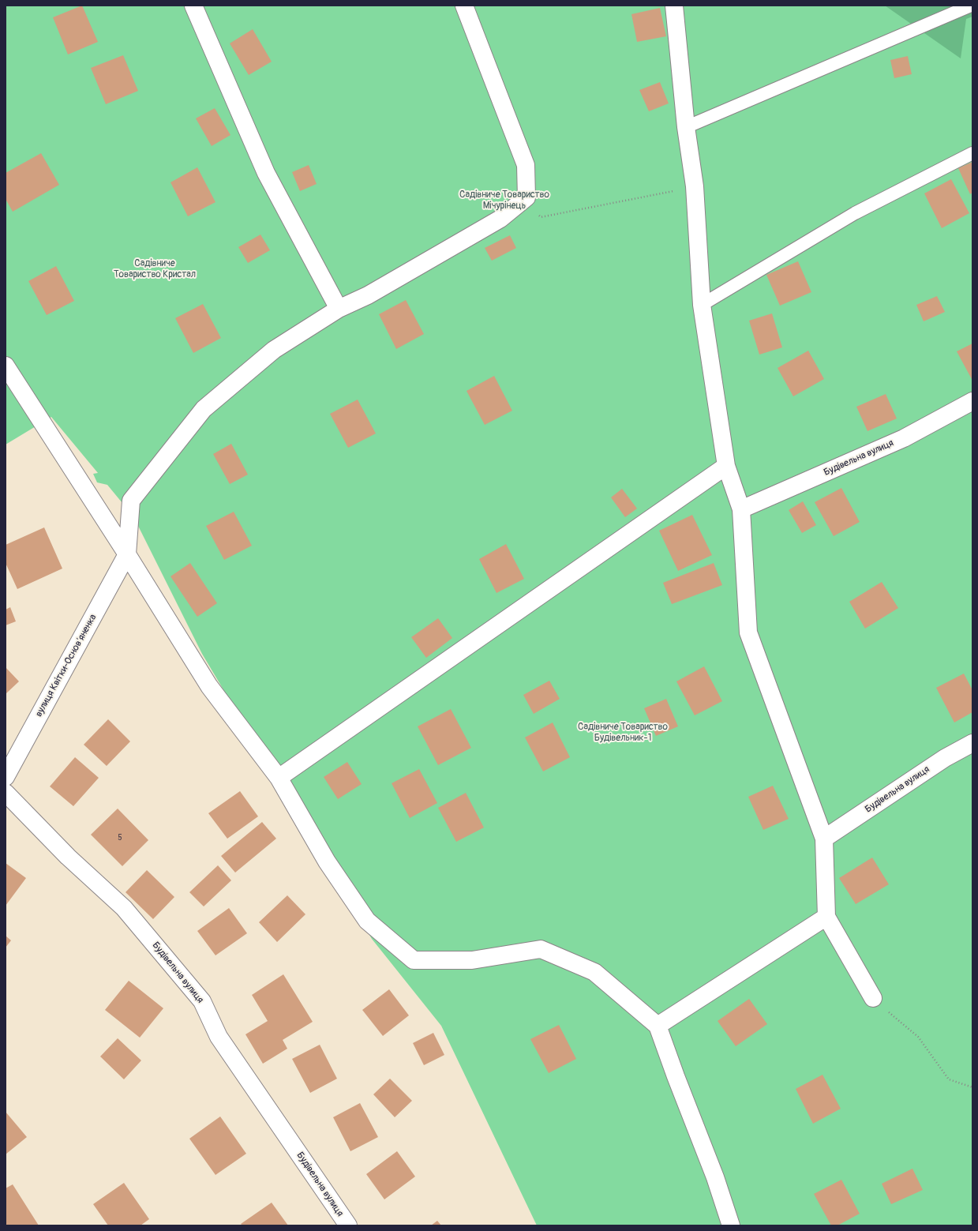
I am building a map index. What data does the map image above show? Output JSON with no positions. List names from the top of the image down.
{
  "streets": {
    "street": ["Будівельна вулиця", "вулиця Квітки-Основʼяненка"]
  },
  "parks": ["Садівниче Товариство Мічурінець", "Садівниче Товариство Кристал", "Садівниче Товариство Будівельник-1"],
  "house_numbers": ["5"]
}
